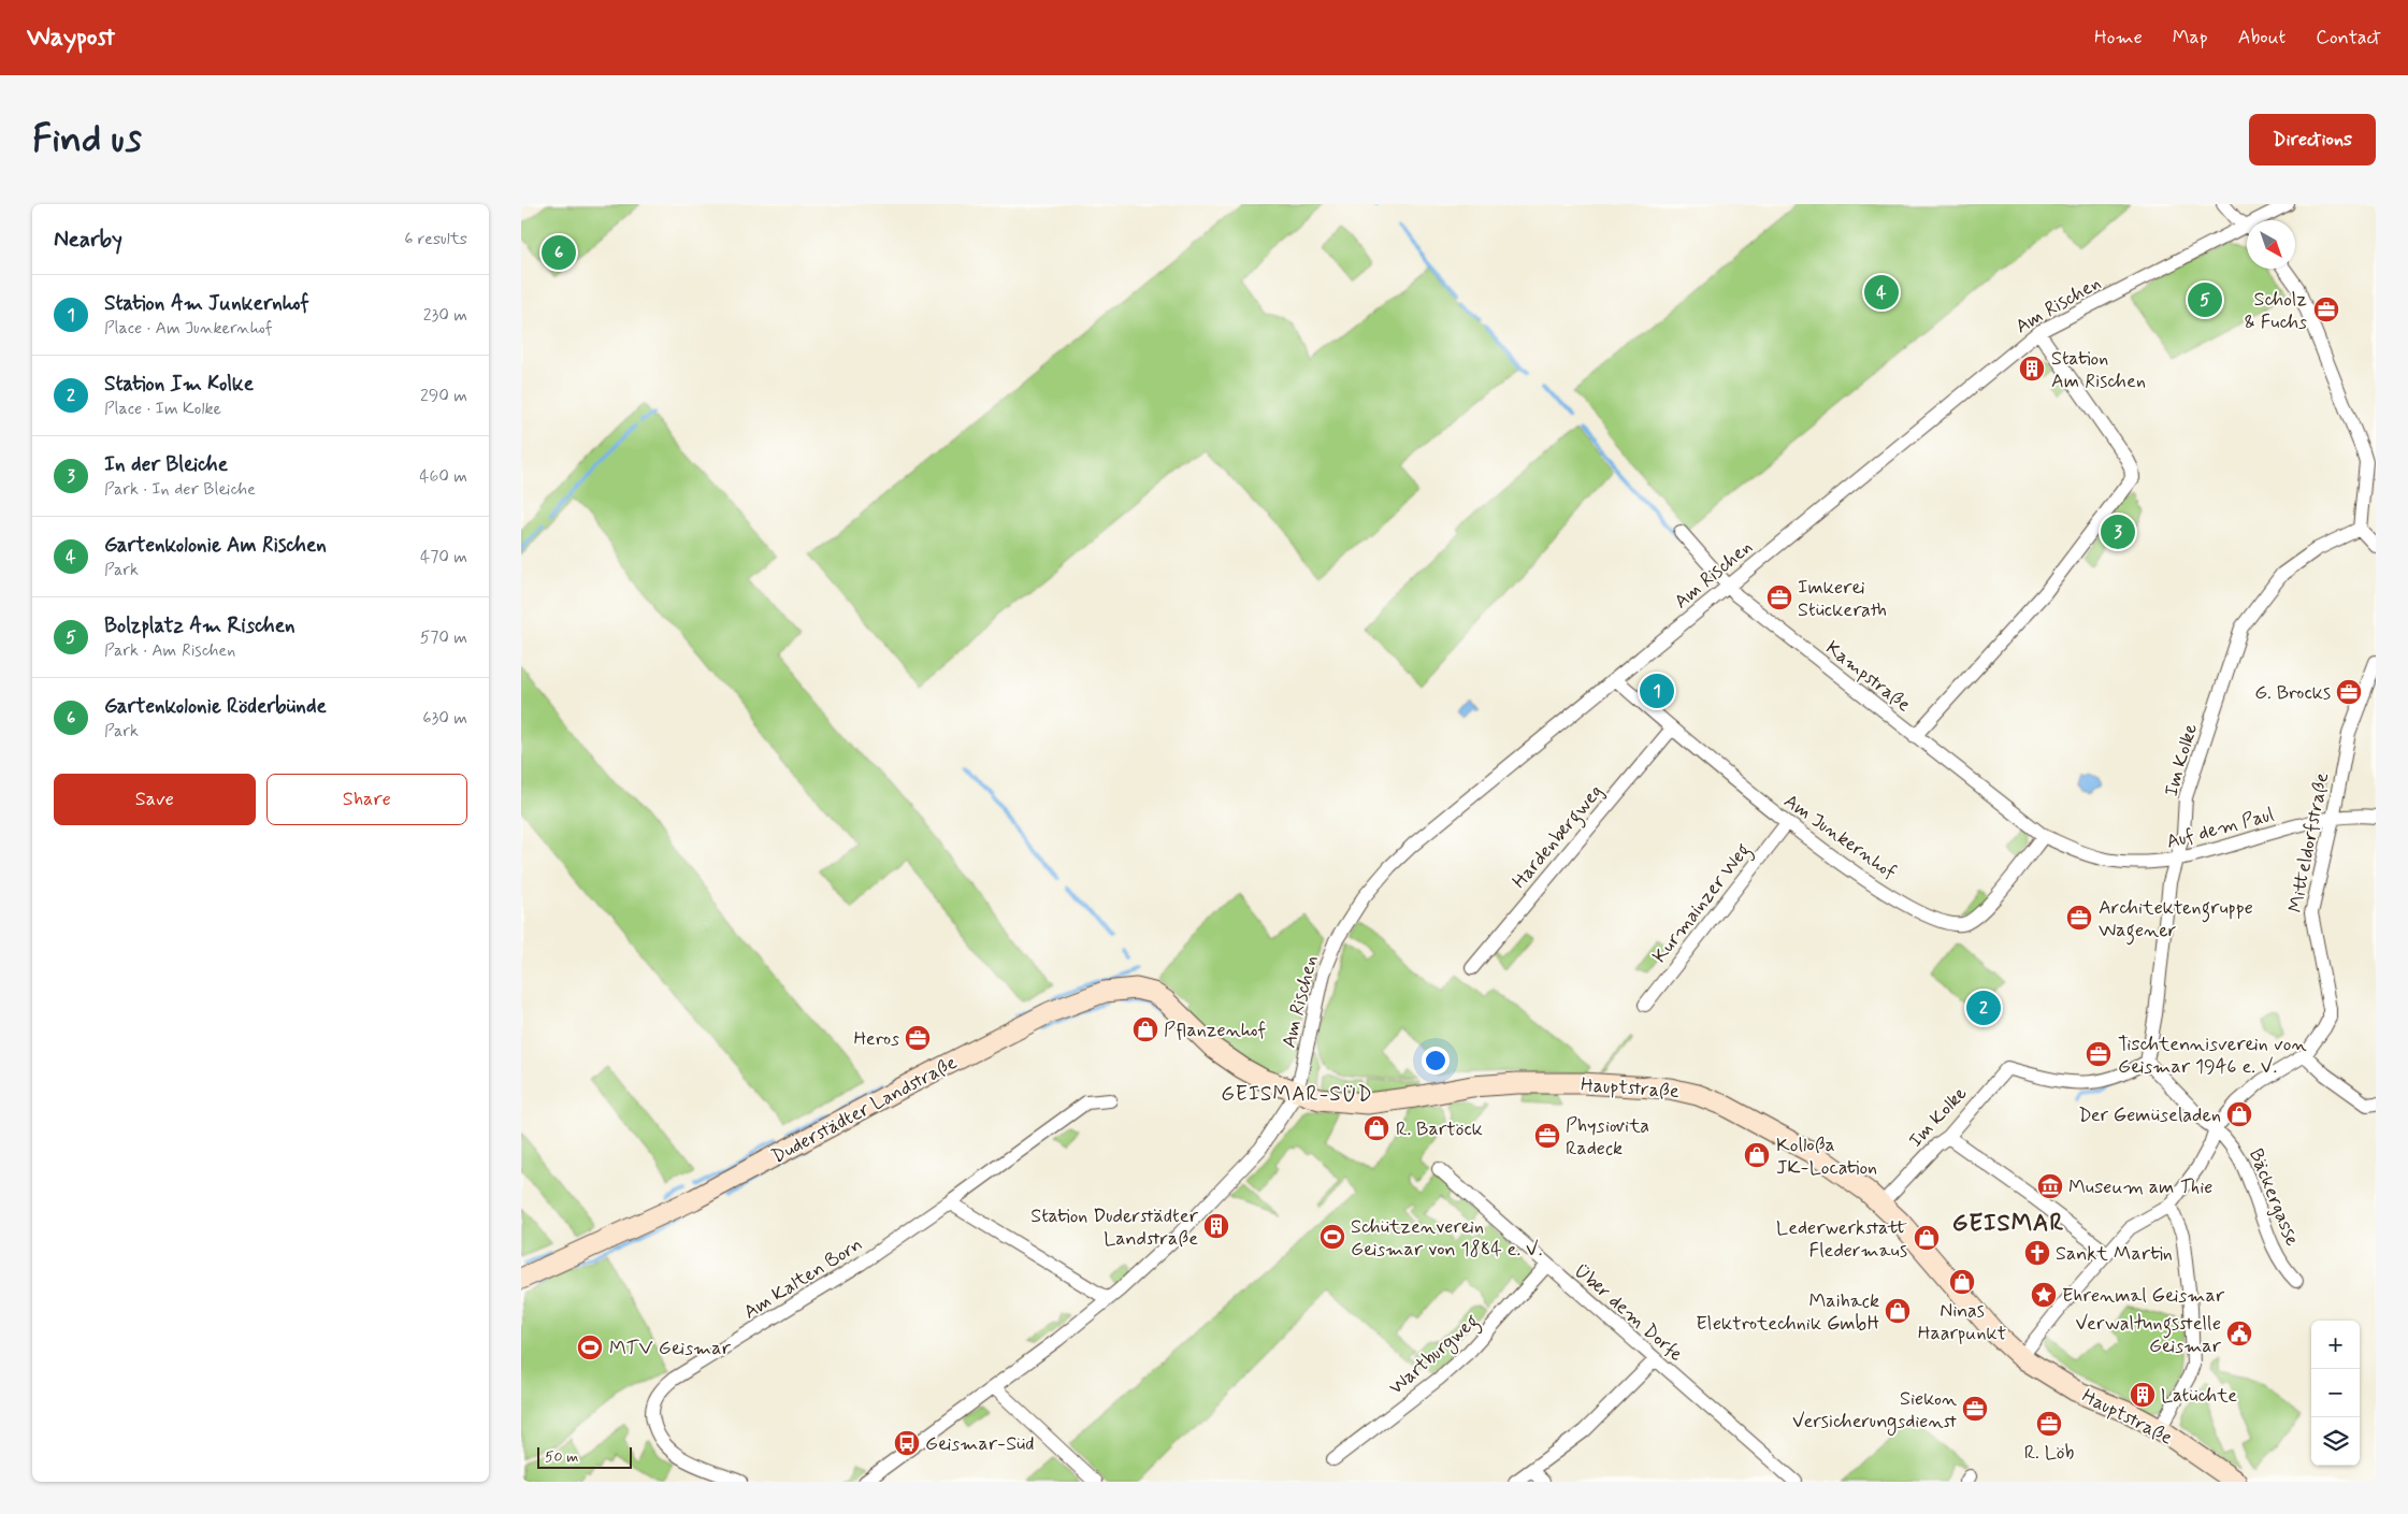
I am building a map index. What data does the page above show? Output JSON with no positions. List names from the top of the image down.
{
  "streets": {
    "main road": ["Hauptstraße", "Duderstädter Landstraße"],
    "street": [
      "Am Rischen",
      "Kampstraße",
      "Im Kolke",
      "Auf dem Paul",
      "Hardenbergweg",
      "Am Junkernhof",
      "Mitteldorfstraße",
      "Kurmainzer Weg",
      "Bäckergasse",
      "Am Kalten Born",
      "Über dem Dorfe",
      "Wartburgweg"
    ]
  },
  "crossings": [
    ["Am Rischen", "Kampstraße"],
    ["Am Rischen", "Am Junkernhof"],
    ["Am Rischen", "Hauptstraße"],
    ["Kampstraße", "Auf dem Paul"],
    ["Kampstraße", "Am Junkernhof"],
    ["Im Kolke", "Auf dem Paul"],
    ["Im Kolke", "Hauptstraße"],
    ["Auf dem Paul", "Am Junkernhof"],
    ["Auf dem Paul", "Mitteldorfstraße"],
    ["Hardenbergweg", "Am Junkernhof"],
    ["Am Junkernhof", "Kurmainzer Weg"],
    ["Mitteldorfstraße", "Hauptstraße"],
    ["Mitteldorfstraße", "Bäckergasse"],
    ["Hauptstraße", "Duderstädter Landstraße"],
    ["Über dem Dorfe", "Wartburgweg"]
  ],
  "districts": ["GEISMAR-SÜD", "GEISMAR"],
  "places": {
    "office": [
      "Scholz & Fuchs",
      "Imkerei Stückerath",
      "G. Brocks",
      "Architektengruppe Wagener",
      "Heros",
      "Tischtennisverein von Geismar 1946 e. V.",
      "Physiovita Radeck",
      "Siekon Versicherungsdienst",
      "R. Löb"
    ],
    "building": ["Station Am Rischen", "Station Duderstädter Landstraße", "Latüchte"],
    "shop": [
      "Pflanzenhof",
      "Der Gemüseladen",
      "R. Bartöck",
      "Kolloßa JK-Location",
      "Lederwerkstatt Fledermaus",
      "Ninas Haarpunkt",
      "Maihack Elektrotechnik GmbH"
    ],
    "museum": ["Museum am Thie"],
    "sports": ["Schützenverein Geismar von 1884 e. V.", "MTV Geismar"],
    "church": ["Sankt Martin"],
    "place": ["Ehrenmal Geismar"],
    "public building": ["Verwaltungsstelle Geismar"],
    "bus stop": ["Geismar-Süd"]
  },
  "scale_bar": "50 m",
  "north": "bottom right",
  "page": {
    "header": "Waypost",
    "nav": [
      "Home",
      "Map",
      "About",
      "Contact"
    ],
    "buttons": [
      "Directions",
      ["Save", "Share"]
    ],
    "title": "Find us",
    "heading": ["Nearby", "6 results"],
    "pins": [
      "6",
      "4",
      "5",
      "3",
      "1",
      "2"
    ],
    "list": [
      {
        "mark": "1",
        "name": "Station Am Junkernhof",
        "note": "Place · Am Junkernhof",
        "value": "230 m"
      },
      {
        "mark": "2",
        "name": "Station Im Kolke",
        "note": "Place · Im Kolke",
        "value": "290 m"
      },
      {
        "mark": "3",
        "name": "In der Bleiche",
        "note": "Park · In der Bleiche",
        "value": "460 m"
      },
      {
        "mark": "4",
        "name": "Gartenkolonie Am Rischen",
        "note": "Park",
        "value": "470 m"
      },
      {
        "mark": "5",
        "name": "Bolzplatz Am Rischen",
        "note": "Park · Am Rischen",
        "value": "570 m"
      },
      {
        "mark": "6",
        "name": "Gartenkolonie Röderbünde",
        "note": "Park",
        "value": "630 m"
      }
    ],
    "map_buttons": ["+", "−"],
    "scale": "50 m"
  }
}
